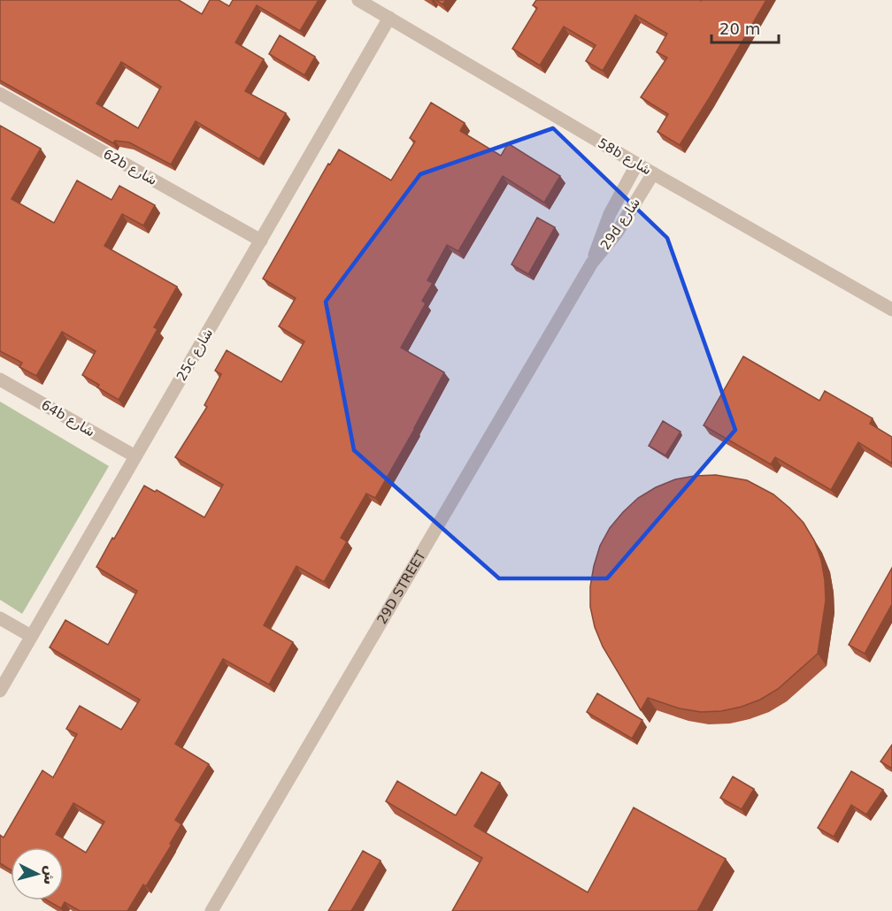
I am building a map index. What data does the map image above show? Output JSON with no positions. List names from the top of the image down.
{
  "streets": {
    "street": [
      "58b شارع",
      "62b شارع",
      "29d شارع",
      "25c شارع",
      "64b شارع",
      "29D STREET"
    ]
  },
  "crossings": [
    ["58b شارع", "29d شارع"],
    ["58b شارع", "25c شارع"],
    ["62b شارع", "25c شارع"],
    ["29d شارع", "29D STREET"],
    ["25c شارع", "64b شارع"]
  ],
  "scale_bar": "20 m",
  "north": "right"
}
